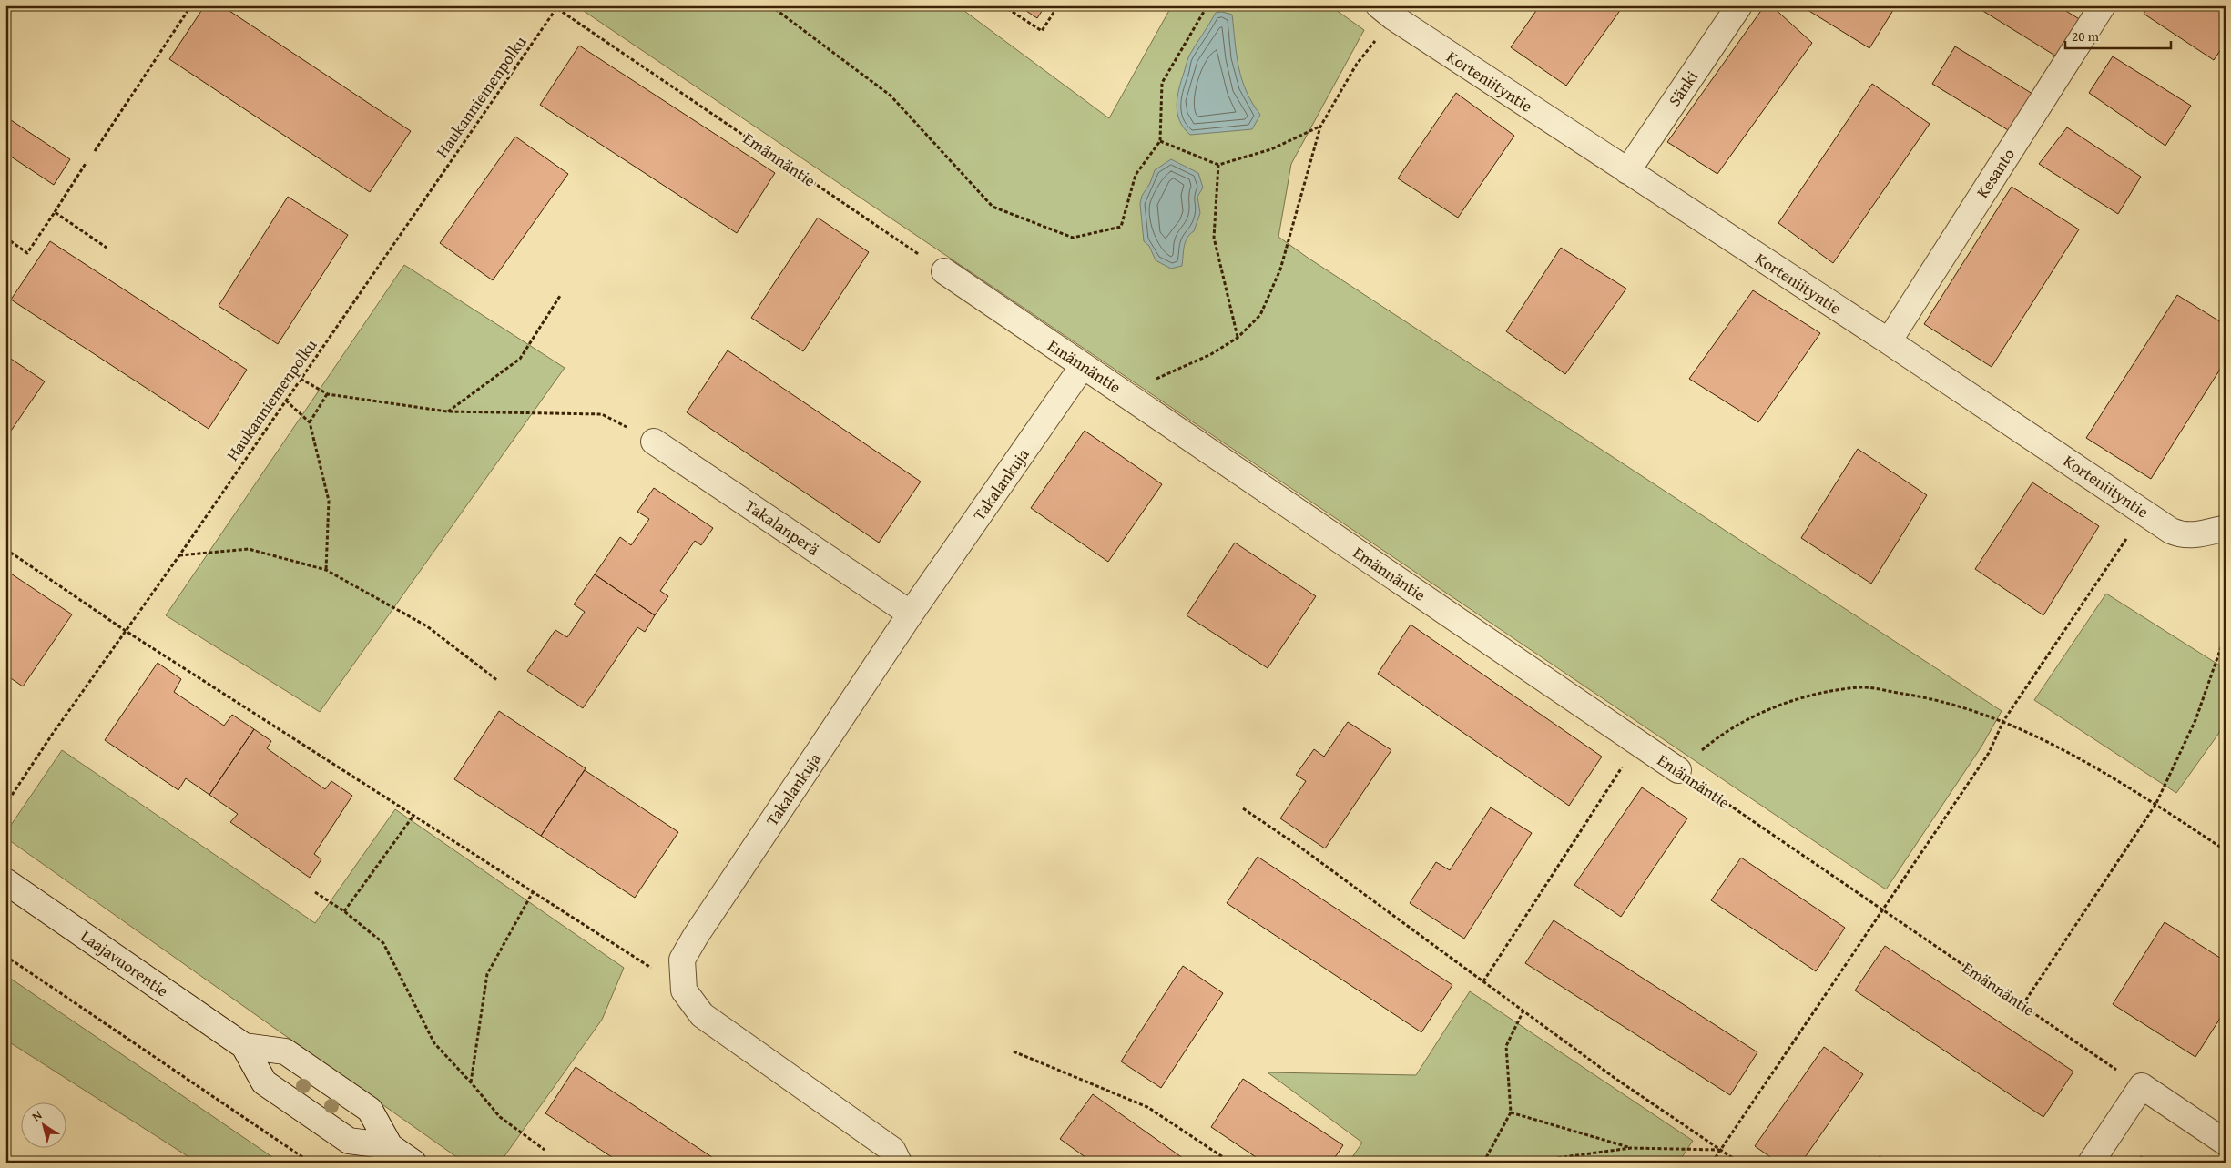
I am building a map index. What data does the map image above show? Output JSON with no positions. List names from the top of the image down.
{
  "streets": {
    "street": [
      "Korteniityntie",
      "Sänki",
      "Emännäntie",
      "Kesanto",
      "Takalankuja",
      "Takalanperä",
      "Laajavuorentie"
    ],
    "path": ["Haukanniemenpolku"]
  },
  "crossings": [
    ["Korteniityntie", "Sänki"],
    ["Korteniityntie", "Kesanto"],
    ["Haukanniemenpolku", "Emännäntie"],
    ["Emännäntie", "Takalankuja"],
    ["Takalankuja", "Takalanperä"]
  ],
  "scale_bar": "20 m",
  "north": "top left"
}
